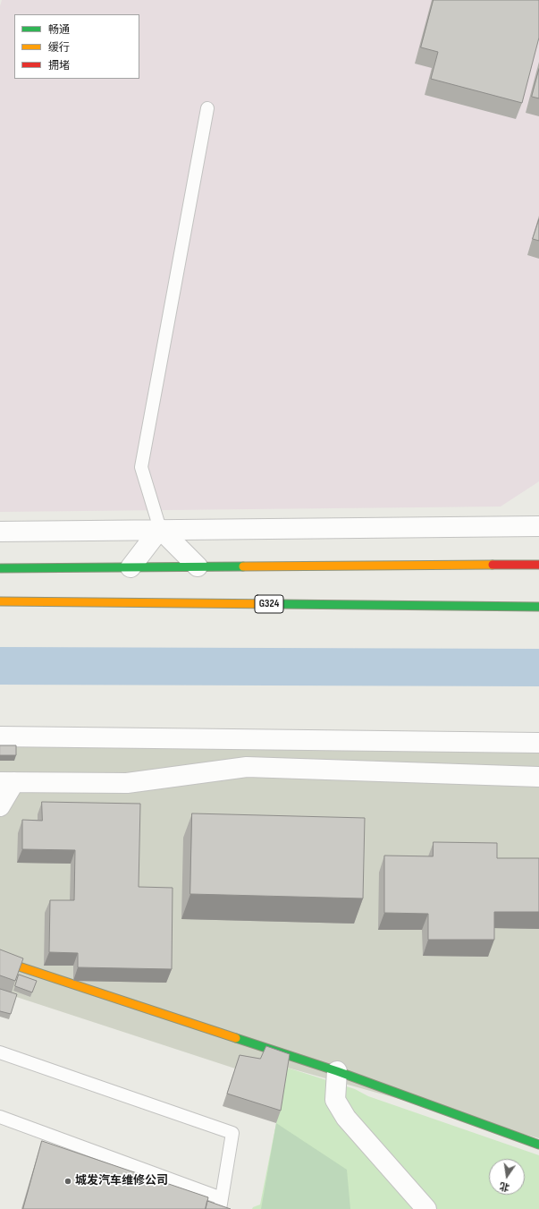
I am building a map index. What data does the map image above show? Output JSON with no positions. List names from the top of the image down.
{
  "streets": {
    "main road": ["G324"]
  },
  "places": ["城发汽车维修公司"],
  "legend": ["畅通", "缓行", "拥堵"],
  "north": "bottom"
}
